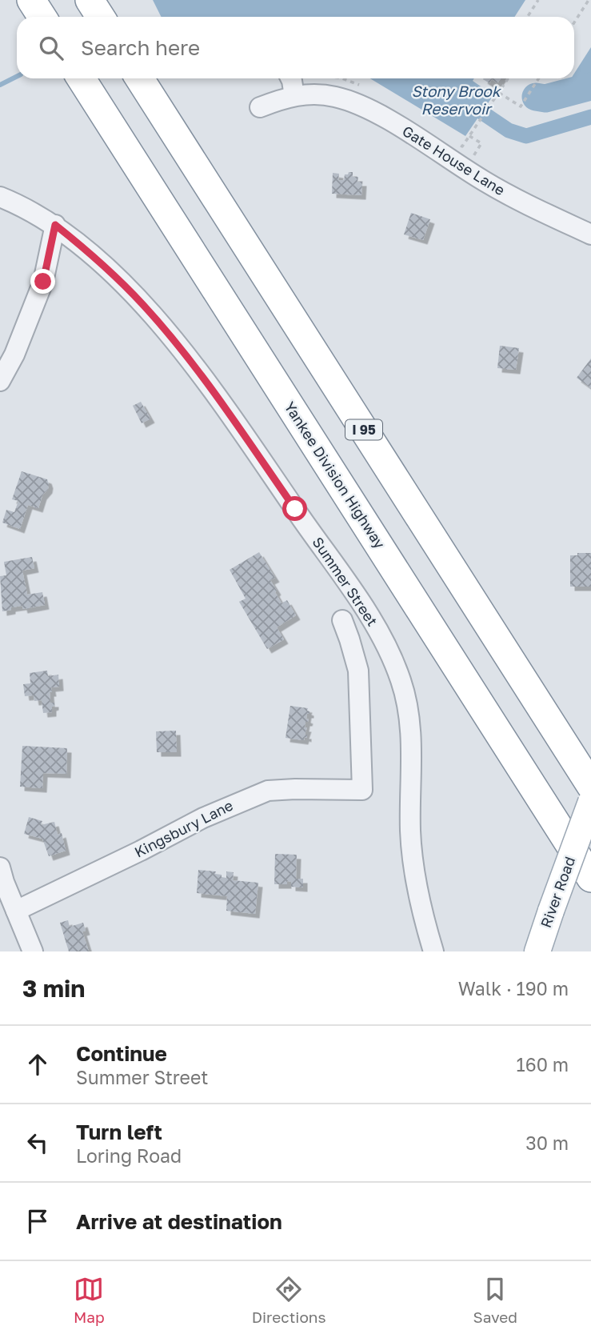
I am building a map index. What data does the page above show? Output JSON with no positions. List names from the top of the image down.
{
  "streets": {
    "highway": ["I 95", "Yankee Division Highway"],
    "main road": ["River Road"],
    "street": ["Gate House Lane", "Summer Street", "Kingsbury Lane"]
  },
  "water": ["Stony Brook Reservoir"],
  "page": {
    "search": "Search here",
    "heading": ["3 min", "Walk · 190 m"],
    "list": [
      ["Continue", "Summer Street", "160 m"],
      ["Turn left", "Loring Road", "30 m"],
      "Arrive at destination"
    ],
    "nav": ["Map", "Directions", "Saved"]
  }
}
